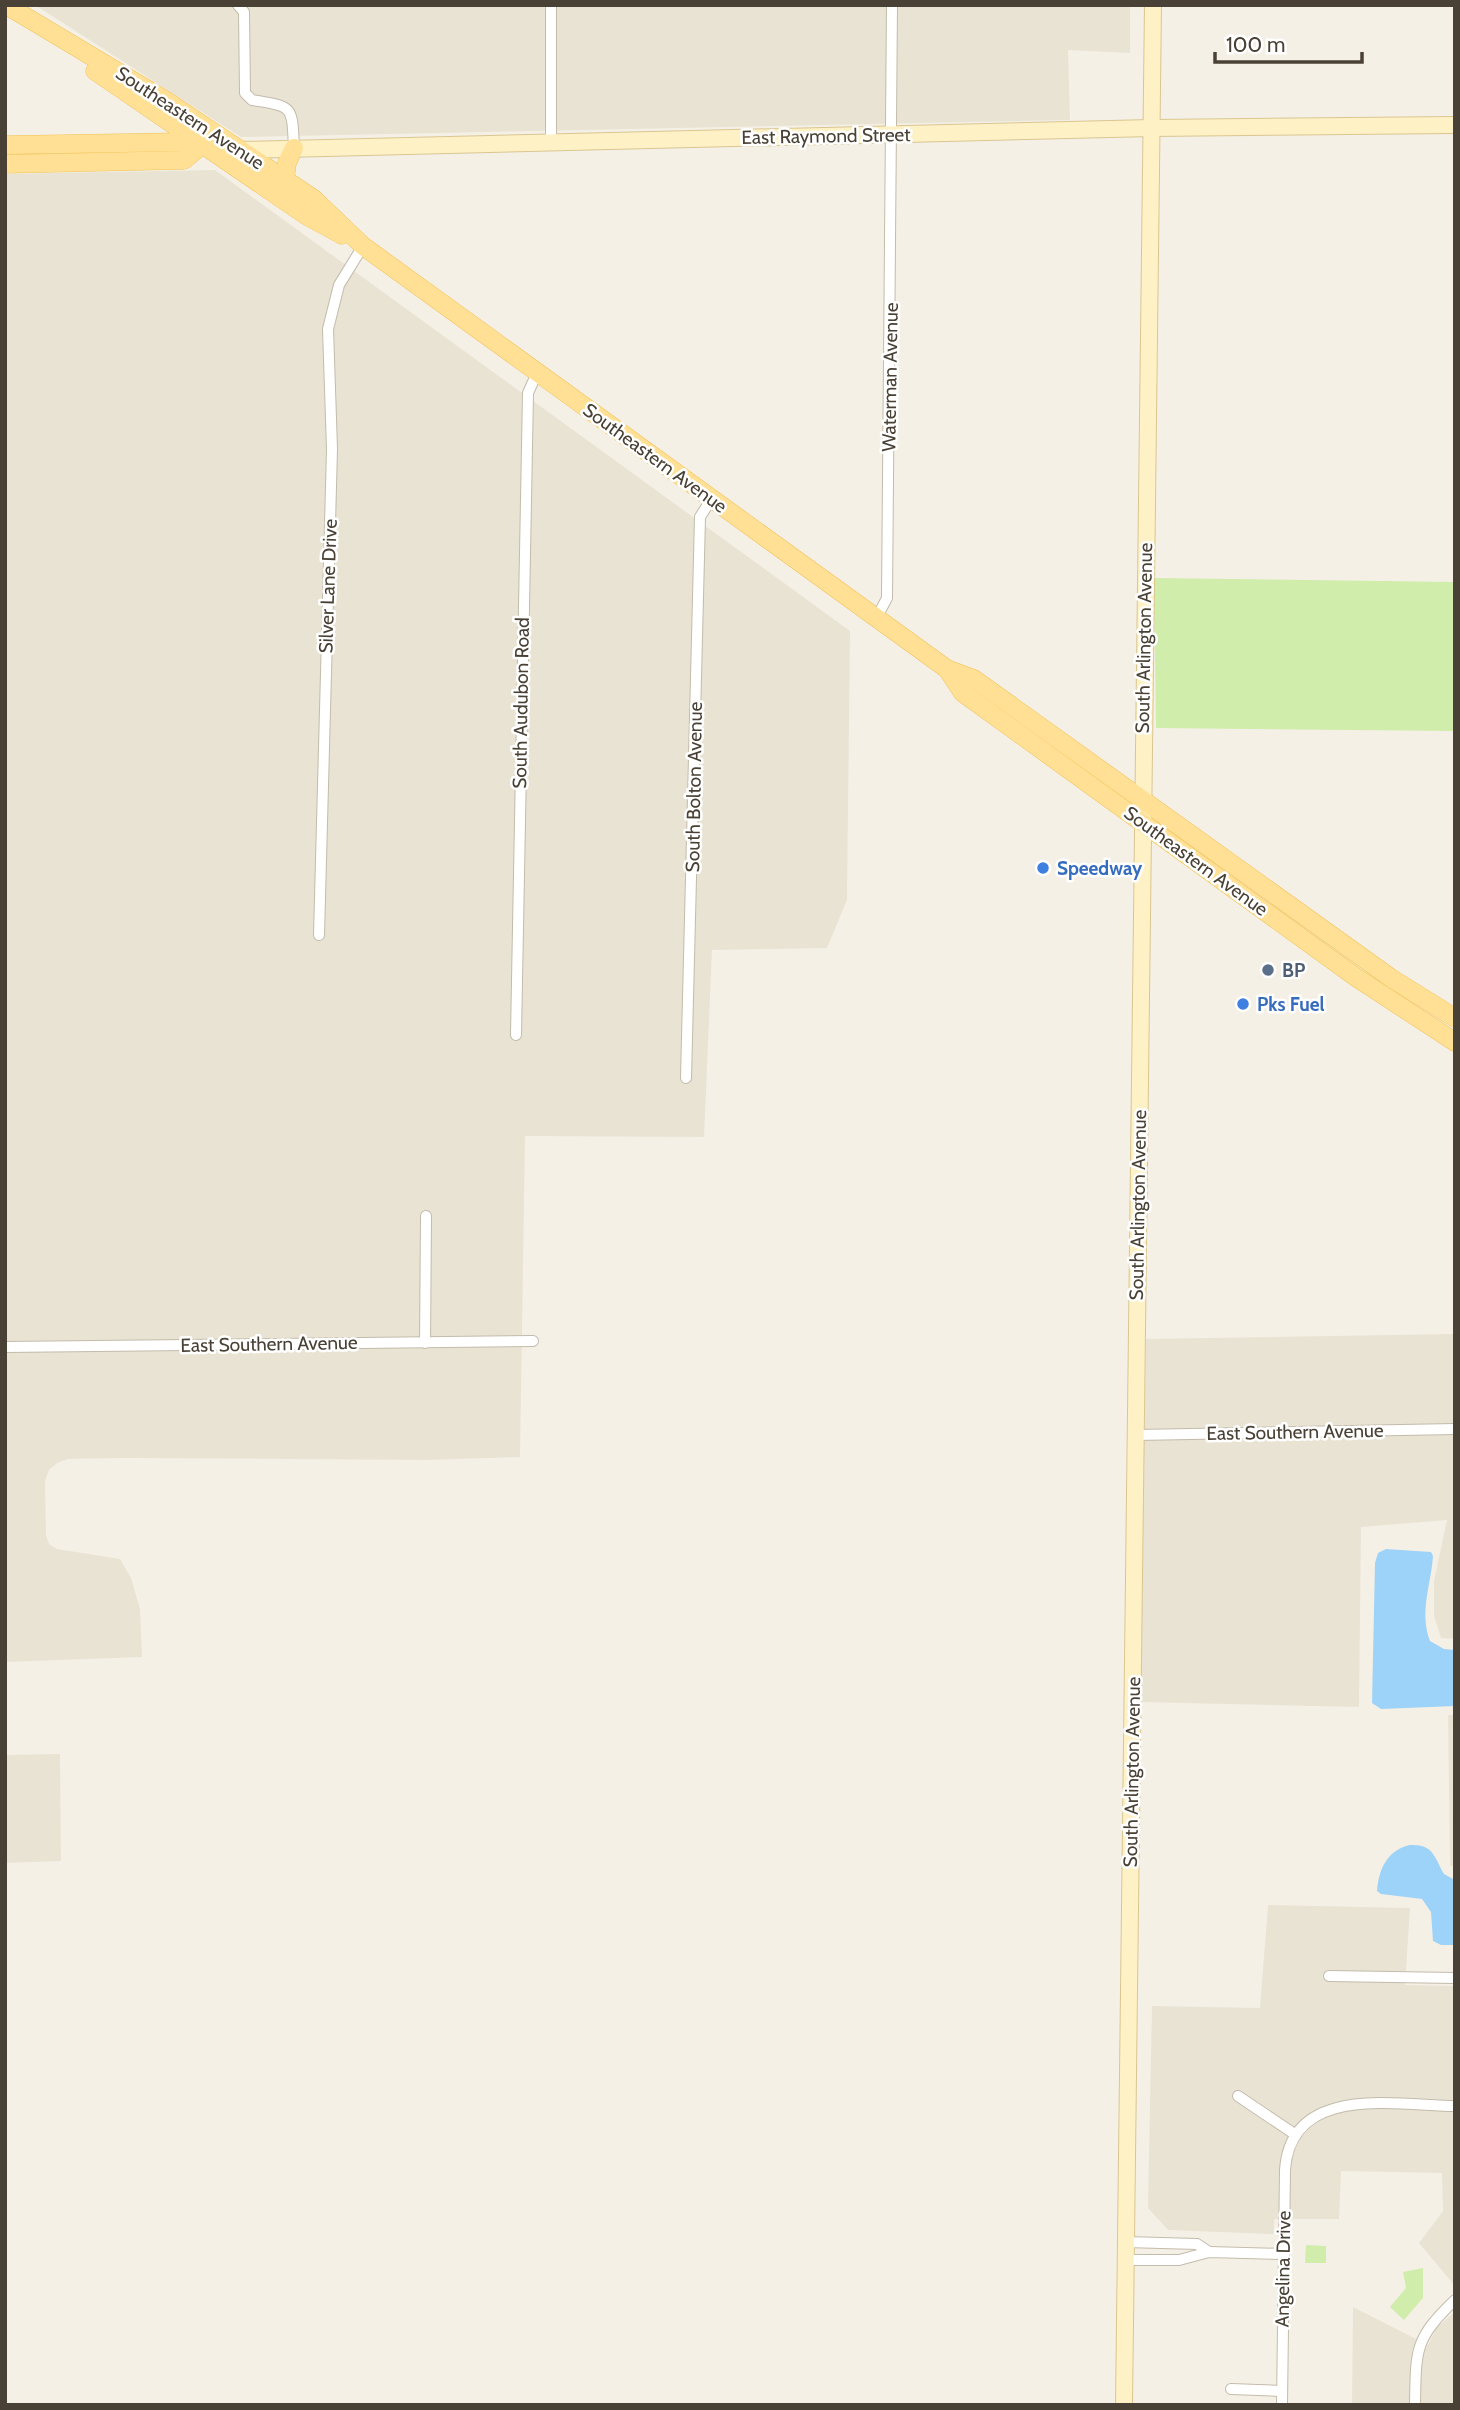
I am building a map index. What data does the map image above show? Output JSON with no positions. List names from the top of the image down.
{
  "streets": {
    "main road": ["Southeastern Avenue", "East Raymond Street", "South Arlington Avenue"],
    "street": [
      "Waterman Avenue",
      "Silver Lane Drive",
      "South Audubon Road",
      "South Bolton Avenue",
      "East Southern Avenue",
      "Angelina Drive"
    ]
  },
  "crossings": [
    ["Southeastern Avenue", "East Raymond Street"],
    ["Southeastern Avenue", "Waterman Avenue"],
    ["Southeastern Avenue", "Silver Lane Drive"],
    ["Southeastern Avenue", "South Arlington Avenue"],
    ["Southeastern Avenue", "South Audubon Road"],
    ["Southeastern Avenue", "South Bolton Avenue"],
    ["East Raymond Street", "Waterman Avenue"],
    ["East Raymond Street", "South Arlington Avenue"],
    ["South Arlington Avenue", "East Southern Avenue"]
  ],
  "places": ["Speedway", "BP", "Pks Fuel"],
  "scale_bar": "100 m"
}
